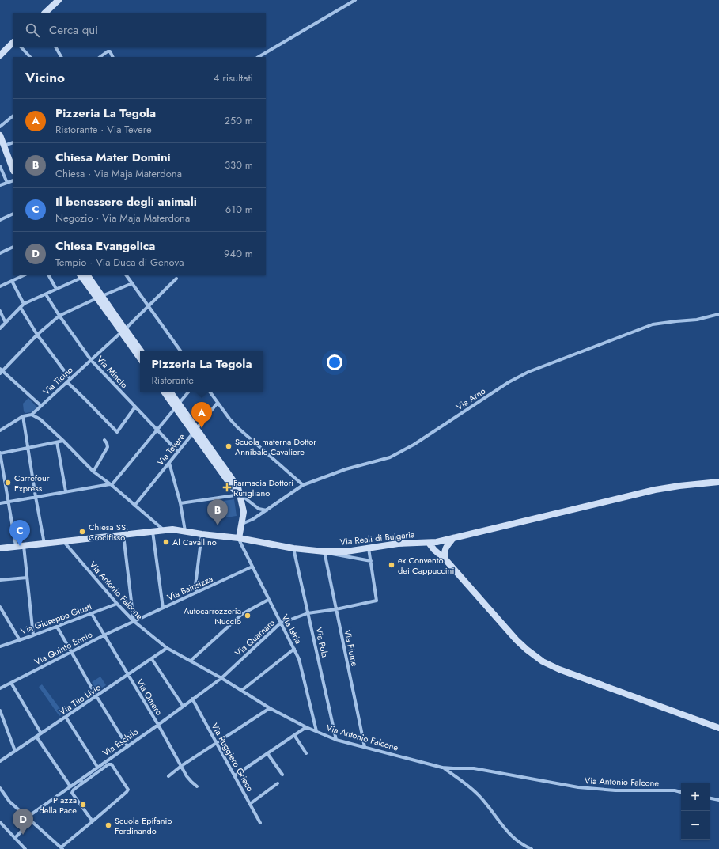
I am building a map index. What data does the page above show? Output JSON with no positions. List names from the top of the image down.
{
  "streets": {
    "street": [
      "Via Mincio",
      "Via Ticino",
      "Via Arno",
      "Via Tevere",
      "Via Reali di Bulgaria",
      "Via Bainsizza",
      "Via Antonio Falcone",
      "Via Giuseppe Giusti",
      "Via Istria",
      "Via Quarnaro",
      "Via Pola",
      "Via Quinto Ennio",
      "Via Fiume",
      "Via Omero",
      "Via Tito Livio",
      "Via Eschilo",
      "Via Ruggiero Grieco"
    ]
  },
  "crossings": [
    ["Via Mincio", "Via Ticino"],
    ["Via Mincio", "Via Tevere"],
    ["Via Reali di Bulgaria", "Via Antonio Falcone"],
    ["Via Reali di Bulgaria", "Via Istria"],
    ["Via Reali di Bulgaria", "Via Quarnaro"],
    ["Via Reali di Bulgaria", "Via Pola"],
    ["Via Reali di Bulgaria", "Via Fiume"],
    ["Via Bainsizza", "Via Antonio Falcone"],
    ["Via Bainsizza", "Via Istria"],
    ["Via Bainsizza", "Via Quinto Ennio"],
    ["Via Antonio Falcone", "Via Giuseppe Giusti"],
    ["Via Antonio Falcone", "Via Istria"],
    ["Via Antonio Falcone", "Via Quarnaro"],
    ["Via Antonio Falcone", "Via Pola"],
    ["Via Antonio Falcone", "Via Quinto Ennio"],
    ["Via Antonio Falcone", "Via Fiume"],
    ["Via Antonio Falcone", "Via Tito Livio"],
    ["Via Antonio Falcone", "Via Eschilo"],
    ["Via Giuseppe Giusti", "Via Omero"],
    ["Via Istria", "Via Quarnaro"],
    ["Via Quarnaro", "Via Pola"],
    ["Via Quarnaro", "Via Fiume"],
    ["Via Quarnaro", "Via Eschilo"],
    ["Via Quinto Ennio", "Via Omero"],
    ["Via Omero", "Via Tito Livio"],
    ["Via Omero", "Via Eschilo"],
    ["Via Eschilo", "Via Ruggiero Grieco"]
  ],
  "places": {
    "other": [
      "Scuola materna Dottor Annibale Cavaliere",
      "Carrefour Express",
      "Chiesa SS. Crocifisso",
      "Al Cavallino",
      "ex Convento dei Cappuccini",
      "Autocarrozzeria Nuccio",
      "Piazza della Pace",
      "Scuola Epifanio Ferdinando"
    ],
    "health": ["Farmacia Dottori Rutigliano"]
  },
  "page": {
    "search": "Cerca qui",
    "heading": ["Vicino", "4 risultati"],
    "list": [
      {
        "mark": "A",
        "name": "Pizzeria La Tegola",
        "note": "Ristorante · Via Tevere",
        "value": "250 m"
      },
      {
        "mark": "B",
        "name": "Chiesa Mater Domini",
        "note": "Chiesa · Via Maja Materdona",
        "value": "330 m"
      },
      {
        "mark": "C",
        "name": "Il benessere degli animali",
        "note": "Negozio · Via Maja Materdona",
        "value": "610 m"
      },
      {
        "mark": "D",
        "name": "Chiesa Evangelica",
        "note": "Tempio · Via Duca di Genova",
        "value": "940 m"
      }
    ],
    "popup": ["Pizzeria La Tegola", "Ristorante"],
    "pins": [
      "A",
      "B",
      "C",
      "D"
    ],
    "map_buttons": ["+", "−"]
  }
}
